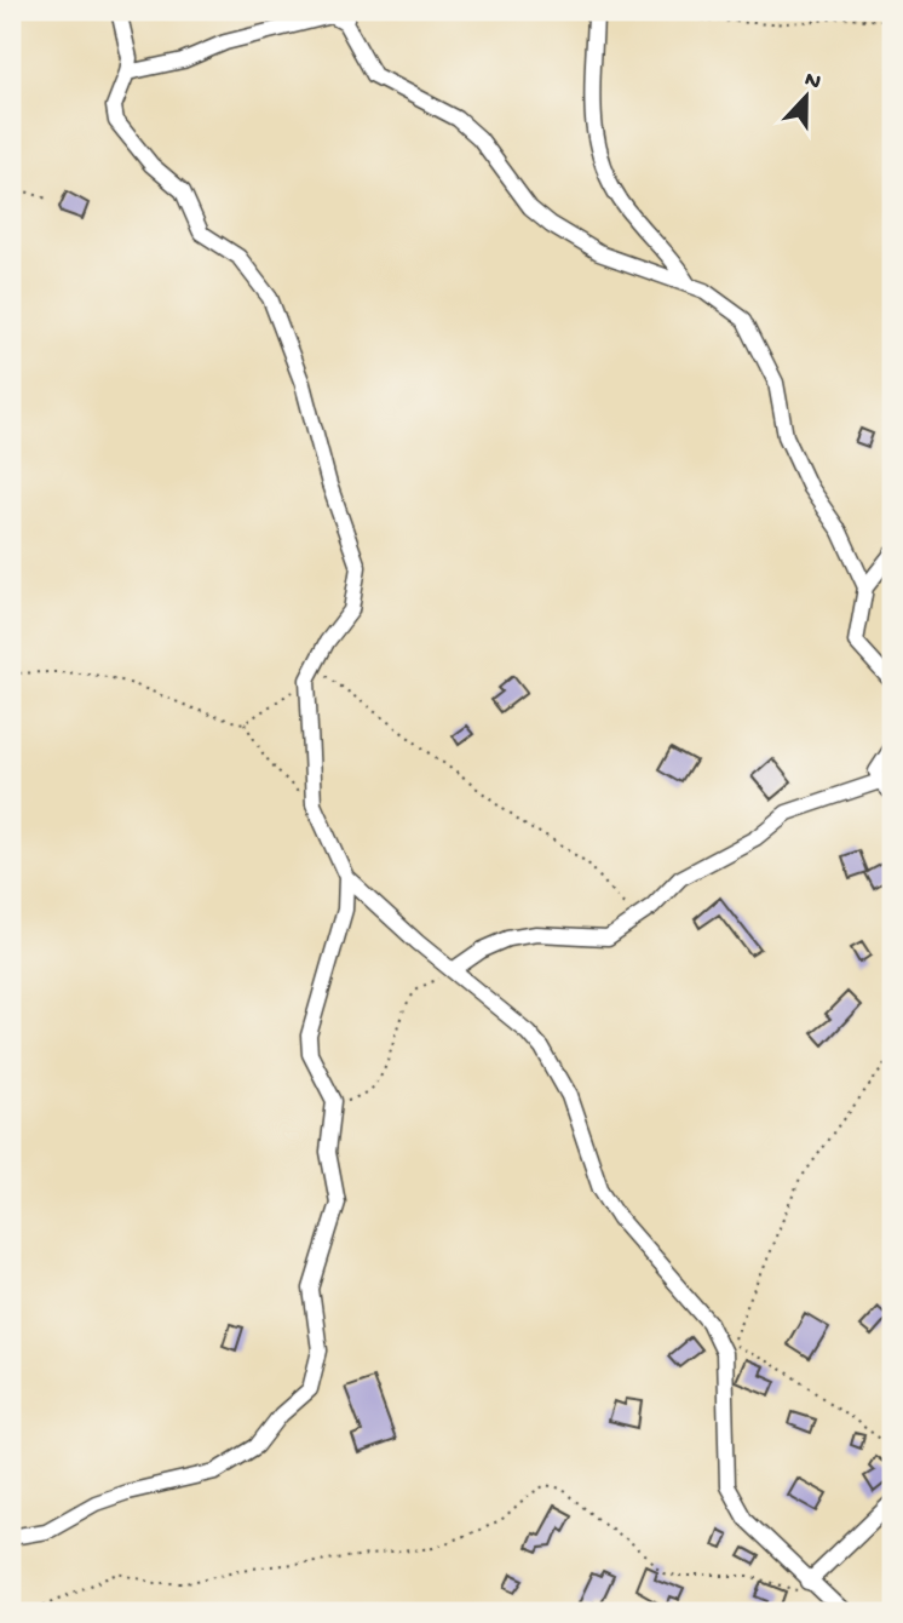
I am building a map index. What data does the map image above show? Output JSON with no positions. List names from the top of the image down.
{
  "north": "top"
}
